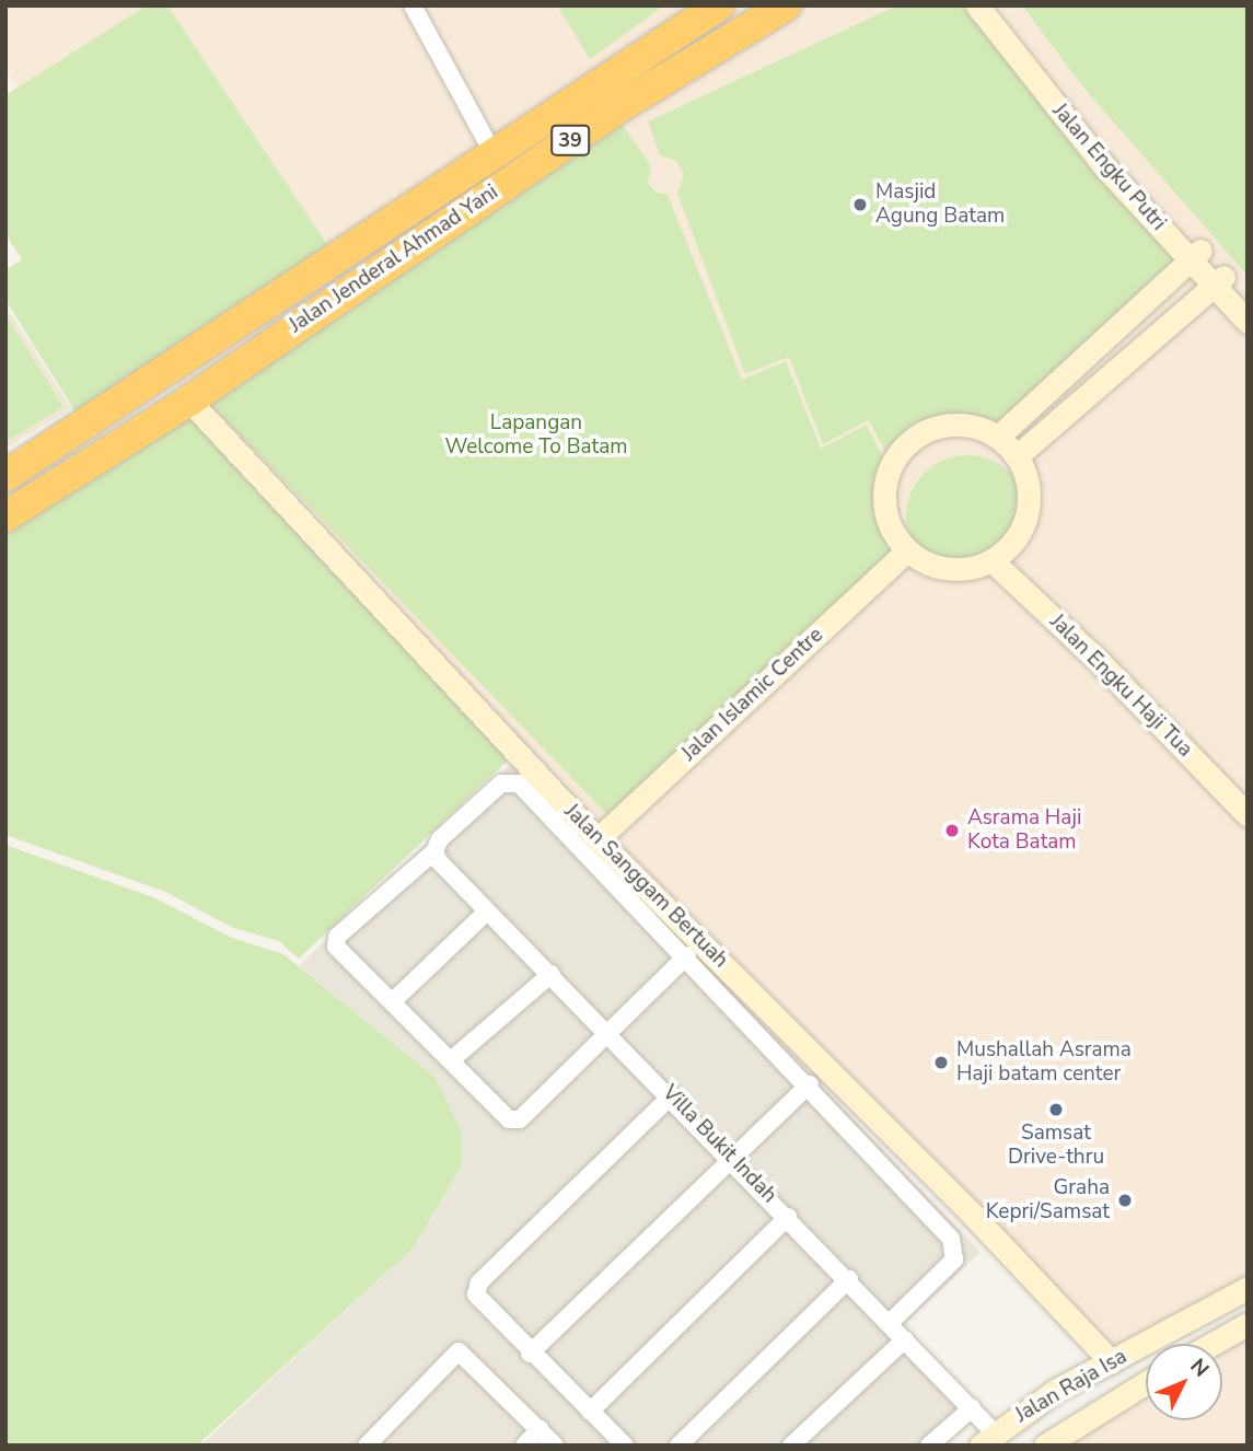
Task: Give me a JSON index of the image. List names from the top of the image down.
{
  "streets": {
    "highway": ["39", "Jalan Jenderal Ahmad Yani"],
    "street": [
      "Jalan Engku Putri",
      "Jalan Engku Haji Tua",
      "Jalan Islamic Centre",
      "Jalan Sanggam Bertuah",
      "Villa Bukit Indah",
      "Jalan Raja Isa"
    ]
  },
  "crossings": [
    ["Jalan Jenderal Ahmad Yani", "Jalan Sanggam Bertuah"],
    ["Jalan Engku Haji Tua", "Jalan Islamic Centre"],
    ["Jalan Islamic Centre", "Jalan Sanggam Bertuah"],
    ["Jalan Sanggam Bertuah", "Jalan Raja Isa"],
    ["Villa Bukit Indah", "Jalan Raja Isa"]
  ],
  "parks": ["Lapangan Welcome To Batam"],
  "places": [
    "Masjid Agung Batam",
    "Asrama Haji Kota Batam",
    "Mushallah Asrama Haji batam center",
    "Samsat Drive-thru",
    "Graha Kepri/Samsat"
  ],
  "north": "top right"
}
